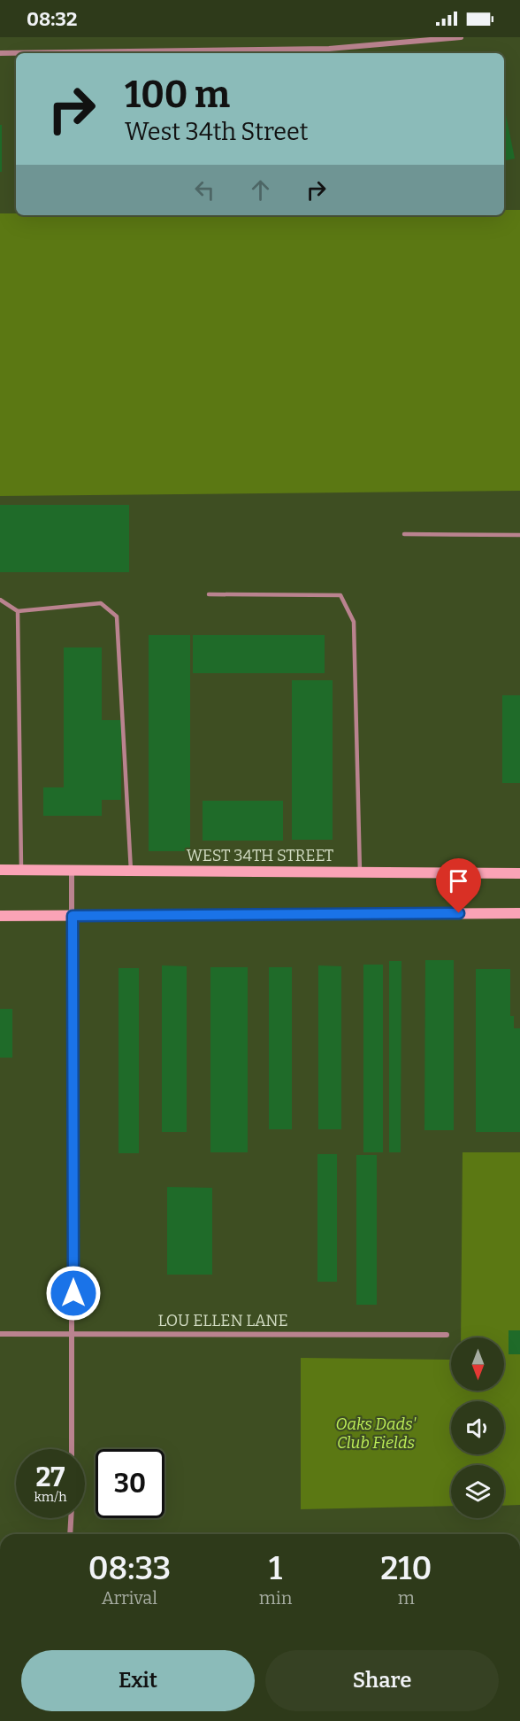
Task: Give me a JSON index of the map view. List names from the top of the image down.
{
  "streets": {
    "main road": ["WEST 34TH STREET"],
    "street": ["LOU ELLEN LANE"]
  },
  "parks": ["Oaks Dads' Club Fields"],
  "north": "bottom",
  "page": {
    "status": "08:32",
    "turn": ["100 m", "West 34th Street"],
    "speed": "27 km/h",
    "limit": "30",
    "eta": [
      "08:33",
      "Arrival",
      "1",
      "min",
      "210",
      "m"
    ],
    "buttons": ["Exit", "Share"]
  }
}
